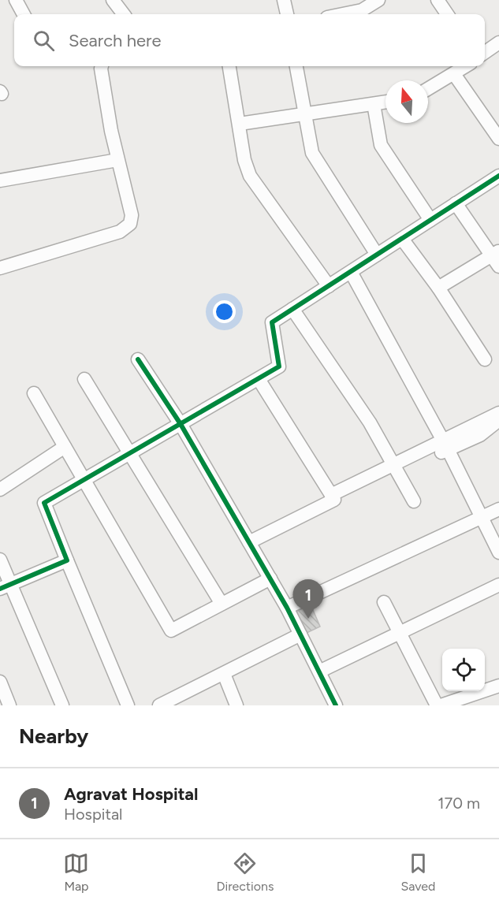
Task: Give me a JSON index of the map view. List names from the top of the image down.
{
  "north": "top",
  "page": {
    "search": "Search here",
    "pins": "1",
    "heading": "Nearby",
    "list": [
      {
        "mark": "1",
        "name": "Agravat Hospital",
        "note": "Hospital",
        "value": "170 m"
      }
    ],
    "nav": ["Map", "Directions", "Saved"]
  }
}
